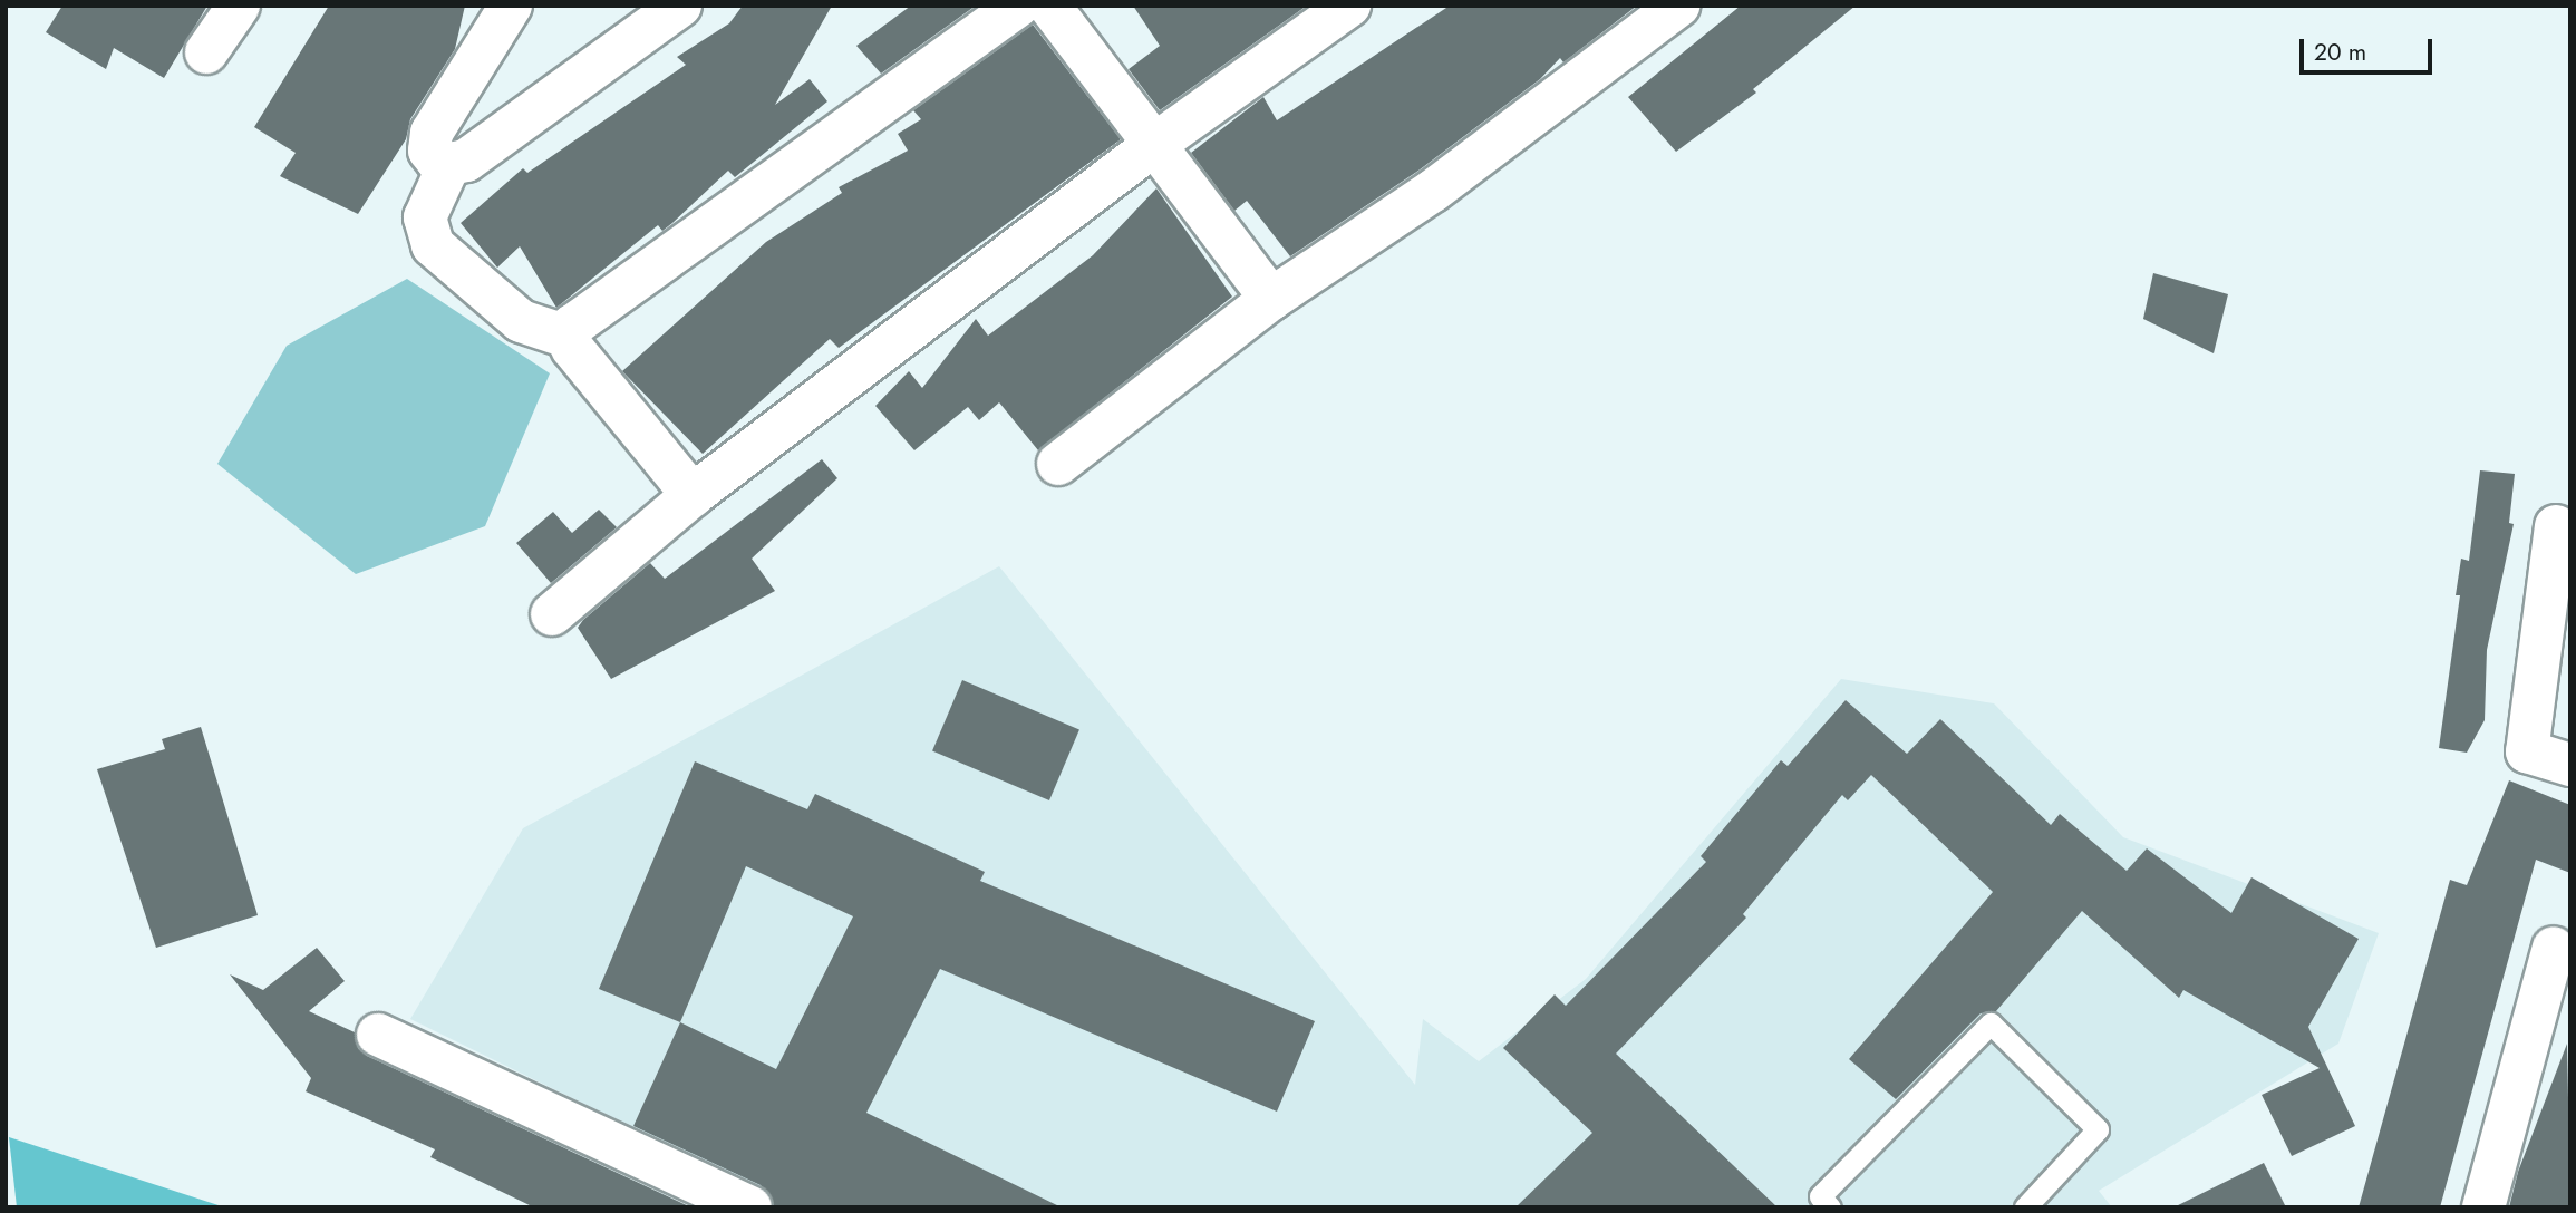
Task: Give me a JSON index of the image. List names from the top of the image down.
{
  "scale_bar": "20 m"
}
